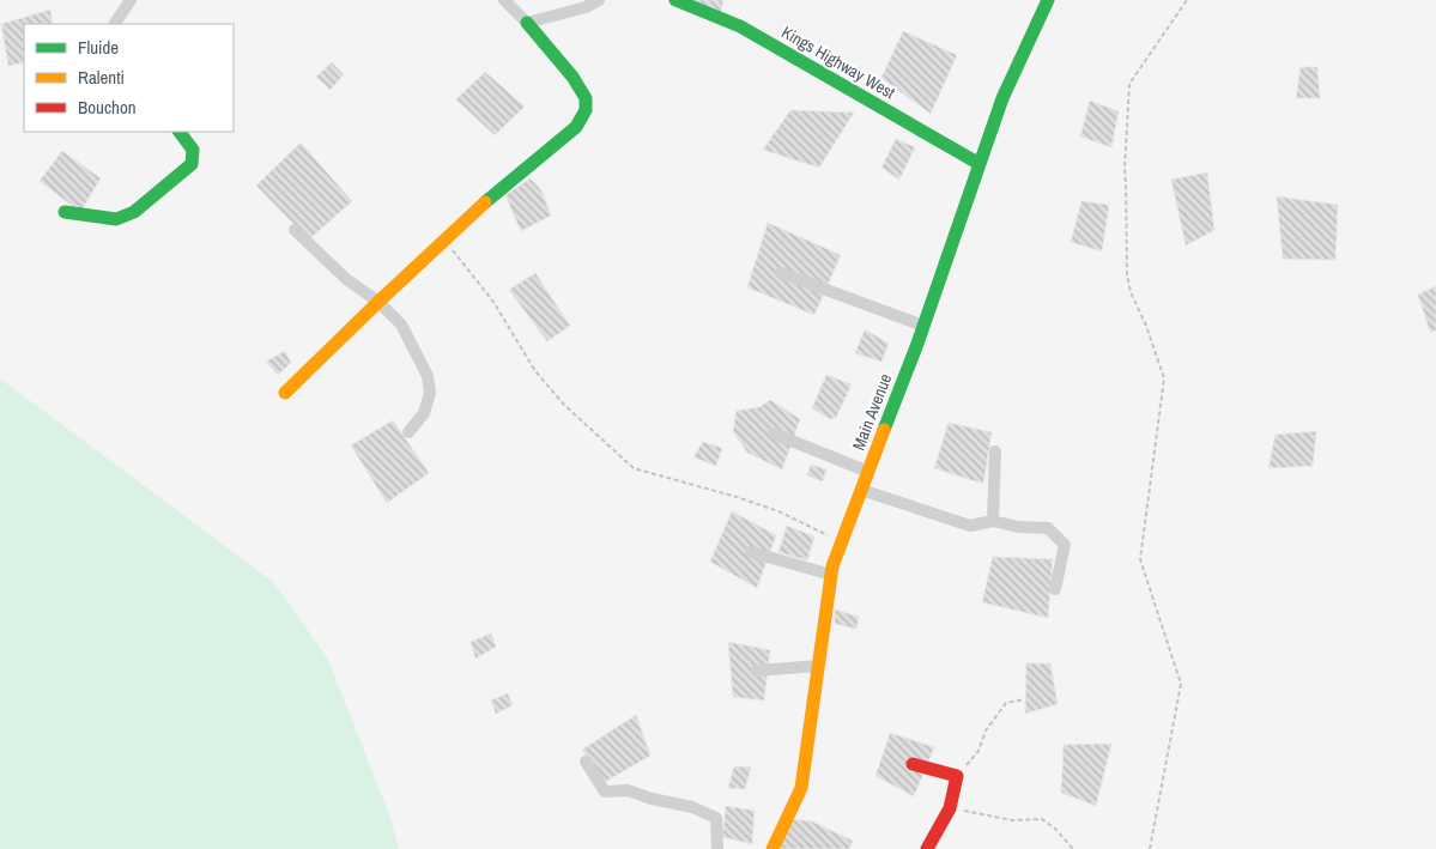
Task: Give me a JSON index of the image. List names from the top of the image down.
{
  "streets": {
    "street": ["Kings Highway West", "Main Avenue"]
  },
  "crossings": [
    ["Kings Highway West", "Main Avenue"]
  ],
  "legend": ["Fluide", "Ralenti", "Bouchon"]
}
